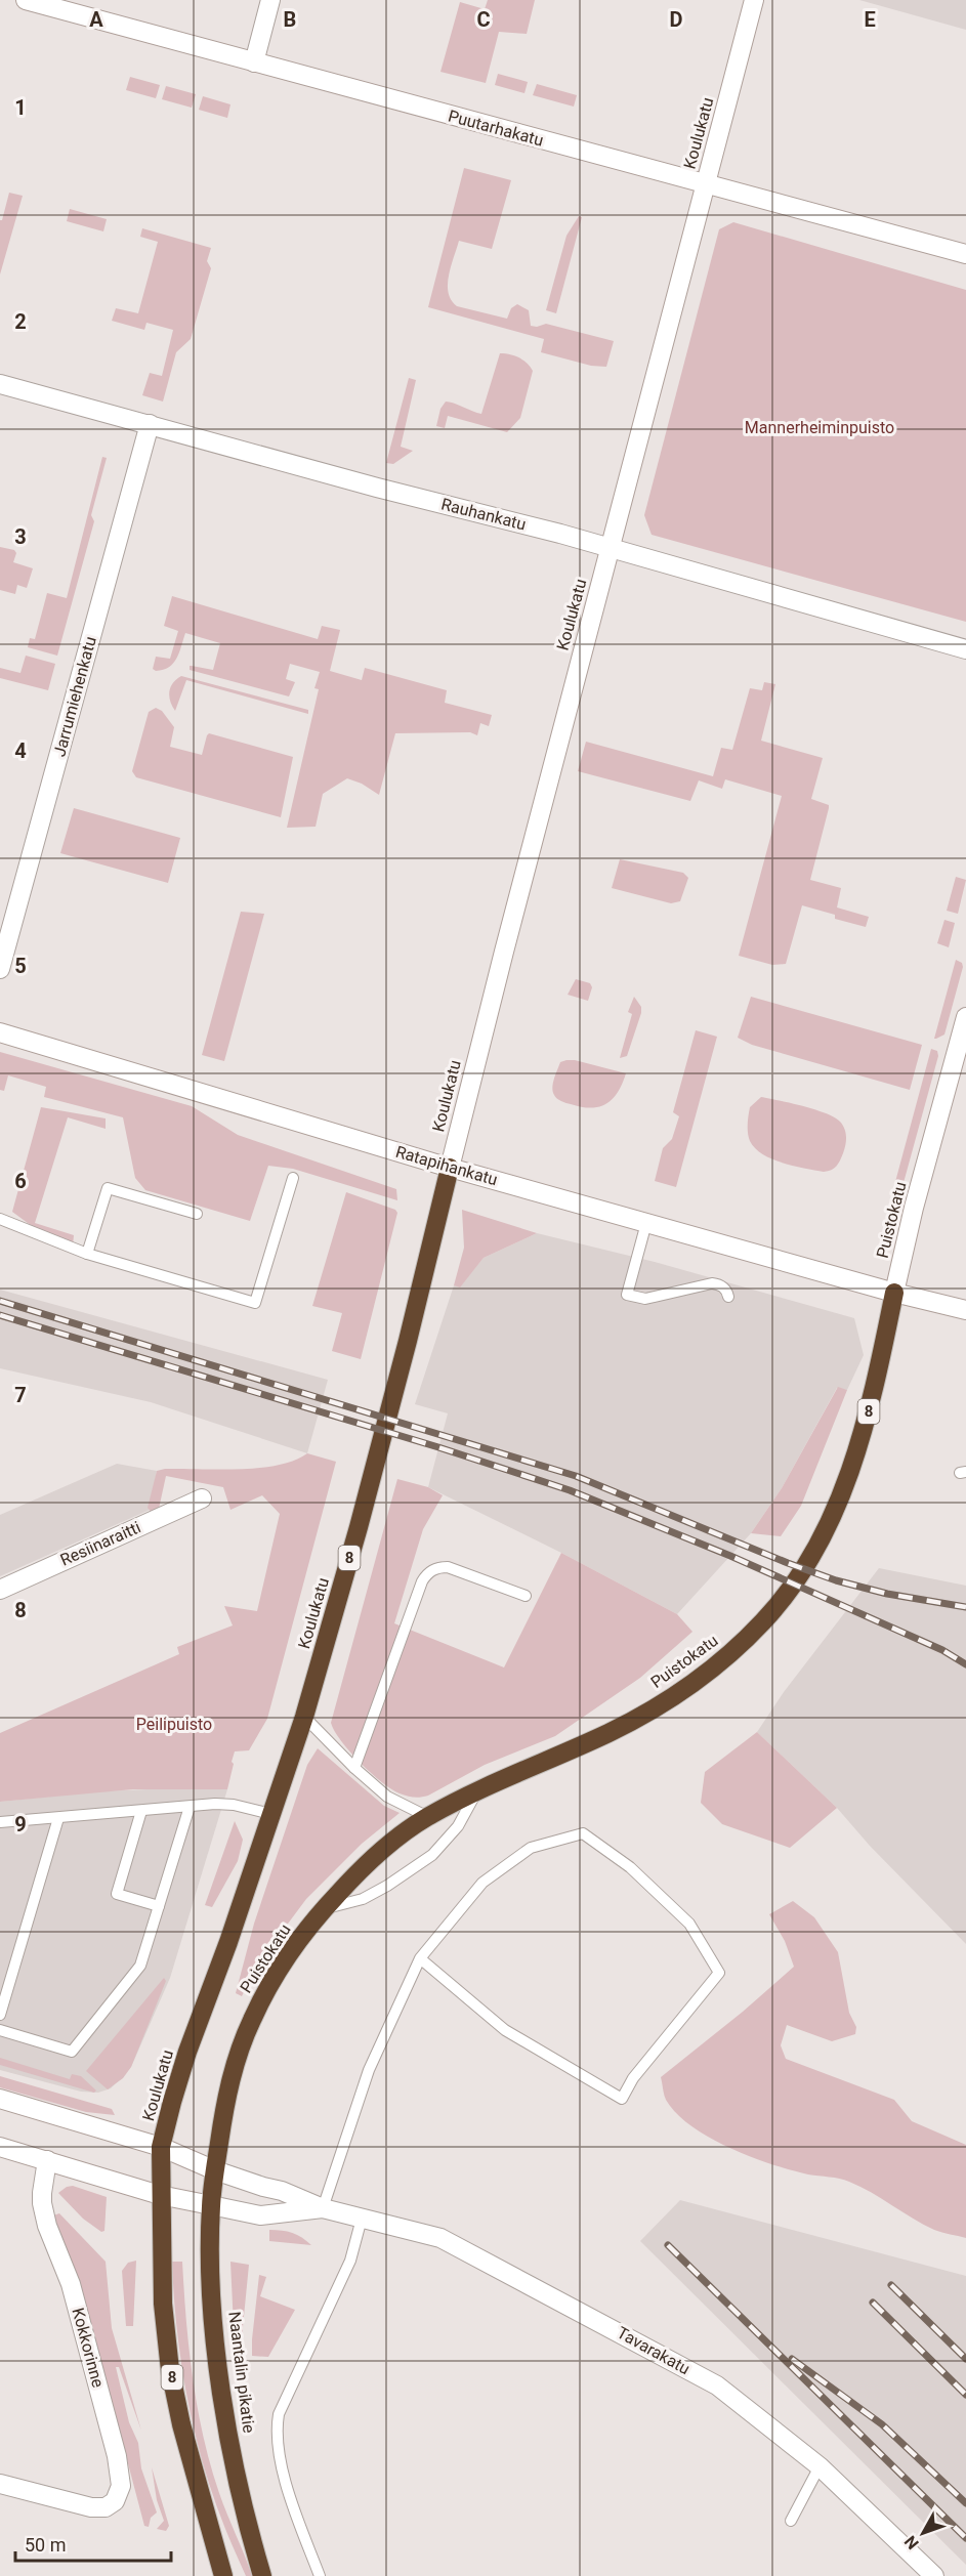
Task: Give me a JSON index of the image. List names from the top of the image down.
{
  "streets": {
    "highway": [
      "Koulukatu",
      "Puistokatu",
      "8",
      "Naantalin pikatie"
    ],
    "street": [
      "Puutarhakatu",
      "Rauhankatu",
      "Jarrumiehenkatu",
      "Ratapihankatu",
      "Resiinaraitti",
      "Kokkorinne",
      "Tavarakatu"
    ]
  },
  "crossings": [
    ["Puutarhakatu", "Koulukatu"],
    ["Koulukatu", "Rauhankatu"],
    ["Koulukatu", "Ratapihankatu"],
    ["Koulukatu", "8"],
    ["Koulukatu", "Tavarakatu"],
    ["Rauhankatu", "Jarrumiehenkatu"],
    ["Ratapihankatu", "Puistokatu"],
    ["Puistokatu", "Tavarakatu"],
    ["Puistokatu", "Naantalin pikatie"],
    ["8", "Tavarakatu"],
    ["Kokkorinne", "Tavarakatu"],
    ["Tavarakatu", "Naantalin pikatie"]
  ],
  "parks": ["Mannerheiminpuisto", "Peilipuisto"],
  "scale_bar": "50 m",
  "north": "bottom left",
  "grid": {
    "columns": [
      "A",
      "B",
      "C",
      "D",
      "E"
    ],
    "rows": [
      "1",
      "2",
      "3",
      "4",
      "5",
      "6",
      "7",
      "8",
      "9"
    ]
  }
}
